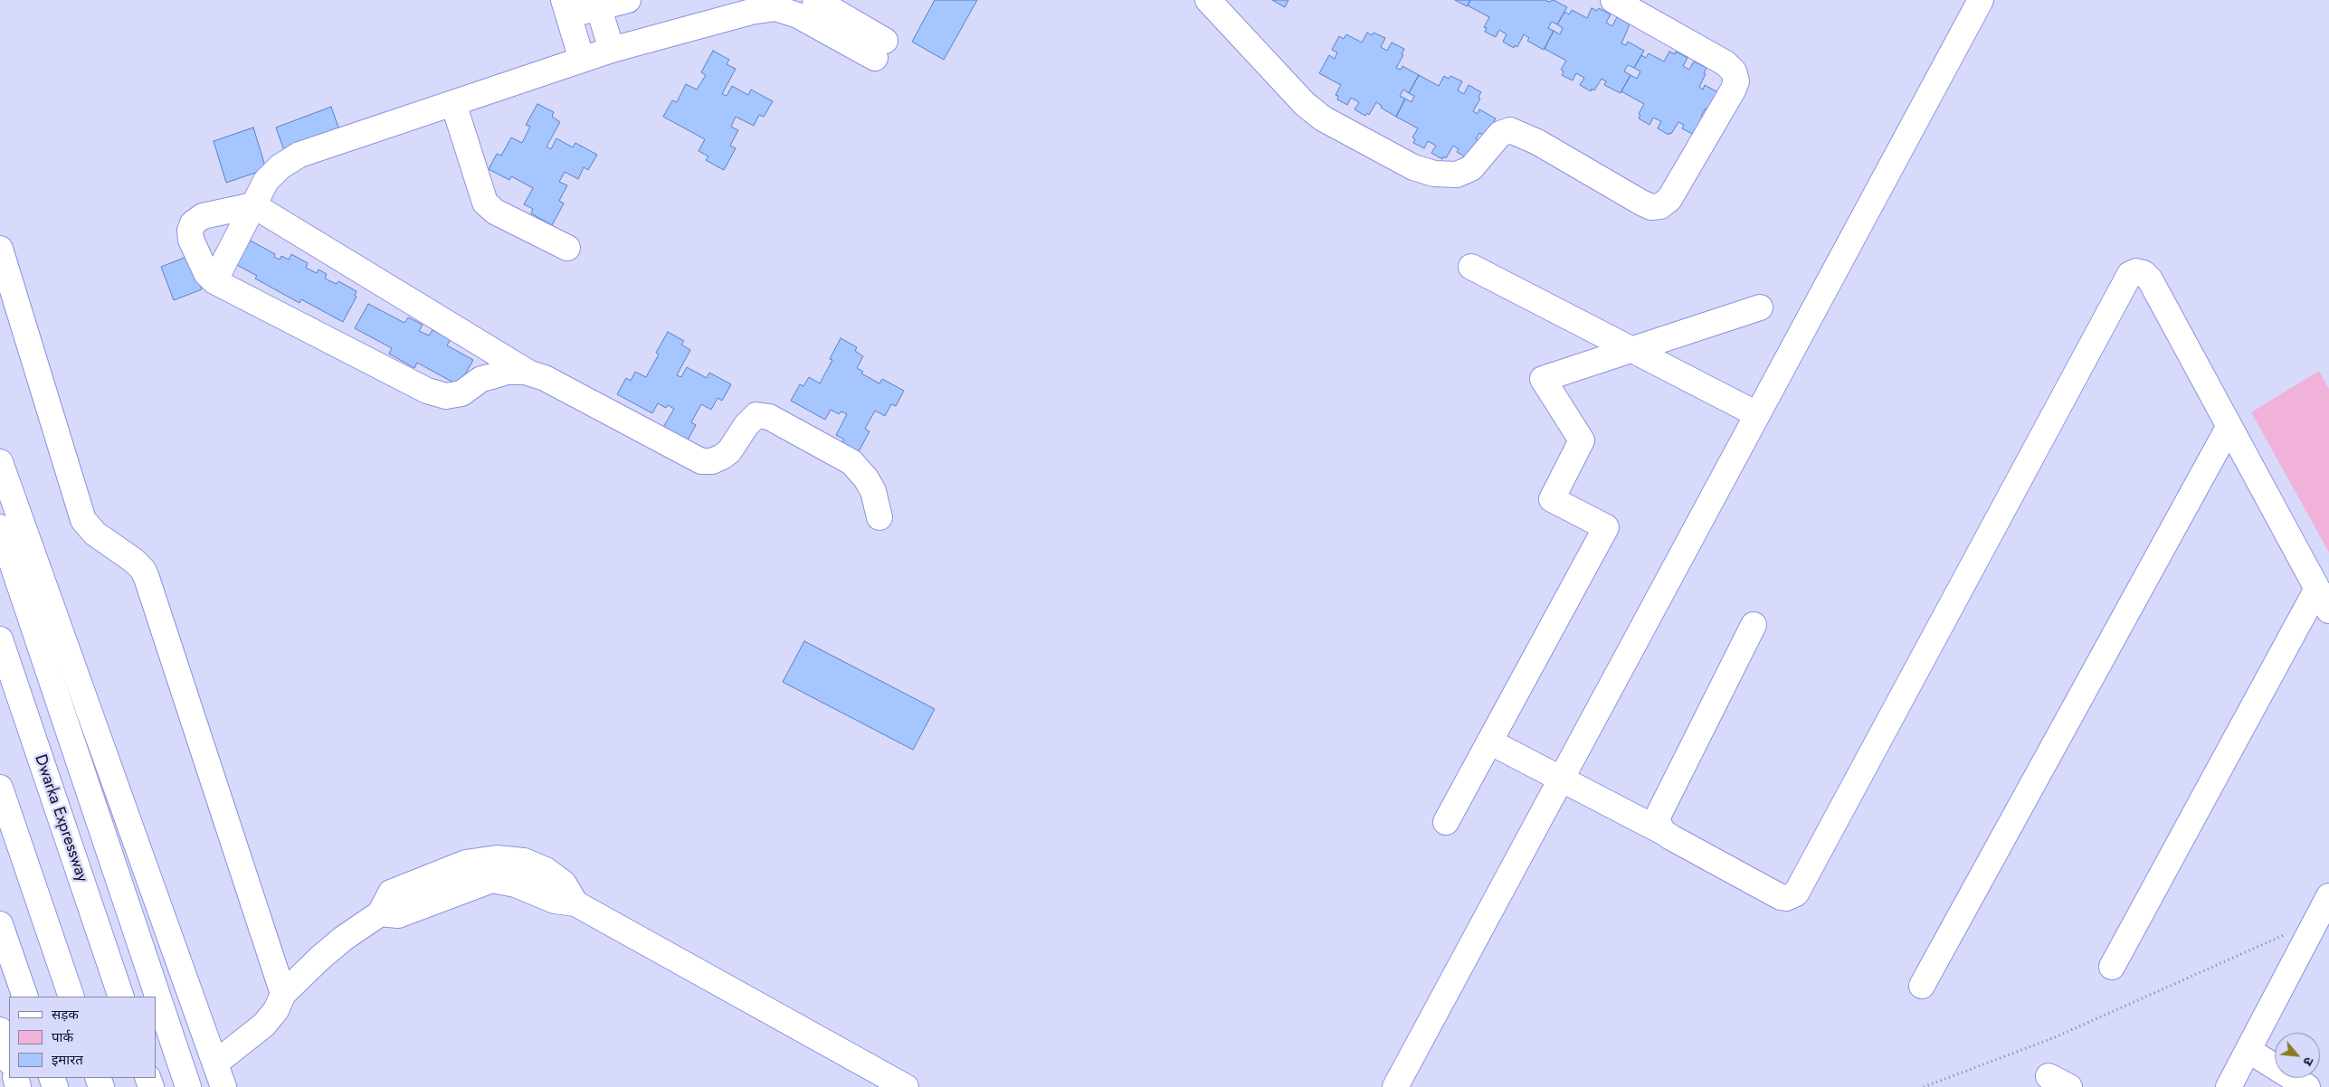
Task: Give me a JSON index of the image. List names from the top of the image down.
{
  "streets": {
    "main road": ["Dwarka Expressway"]
  },
  "legend": ["सड़क", "पार्क", "इमारत"],
  "north": "bottom right"
}
